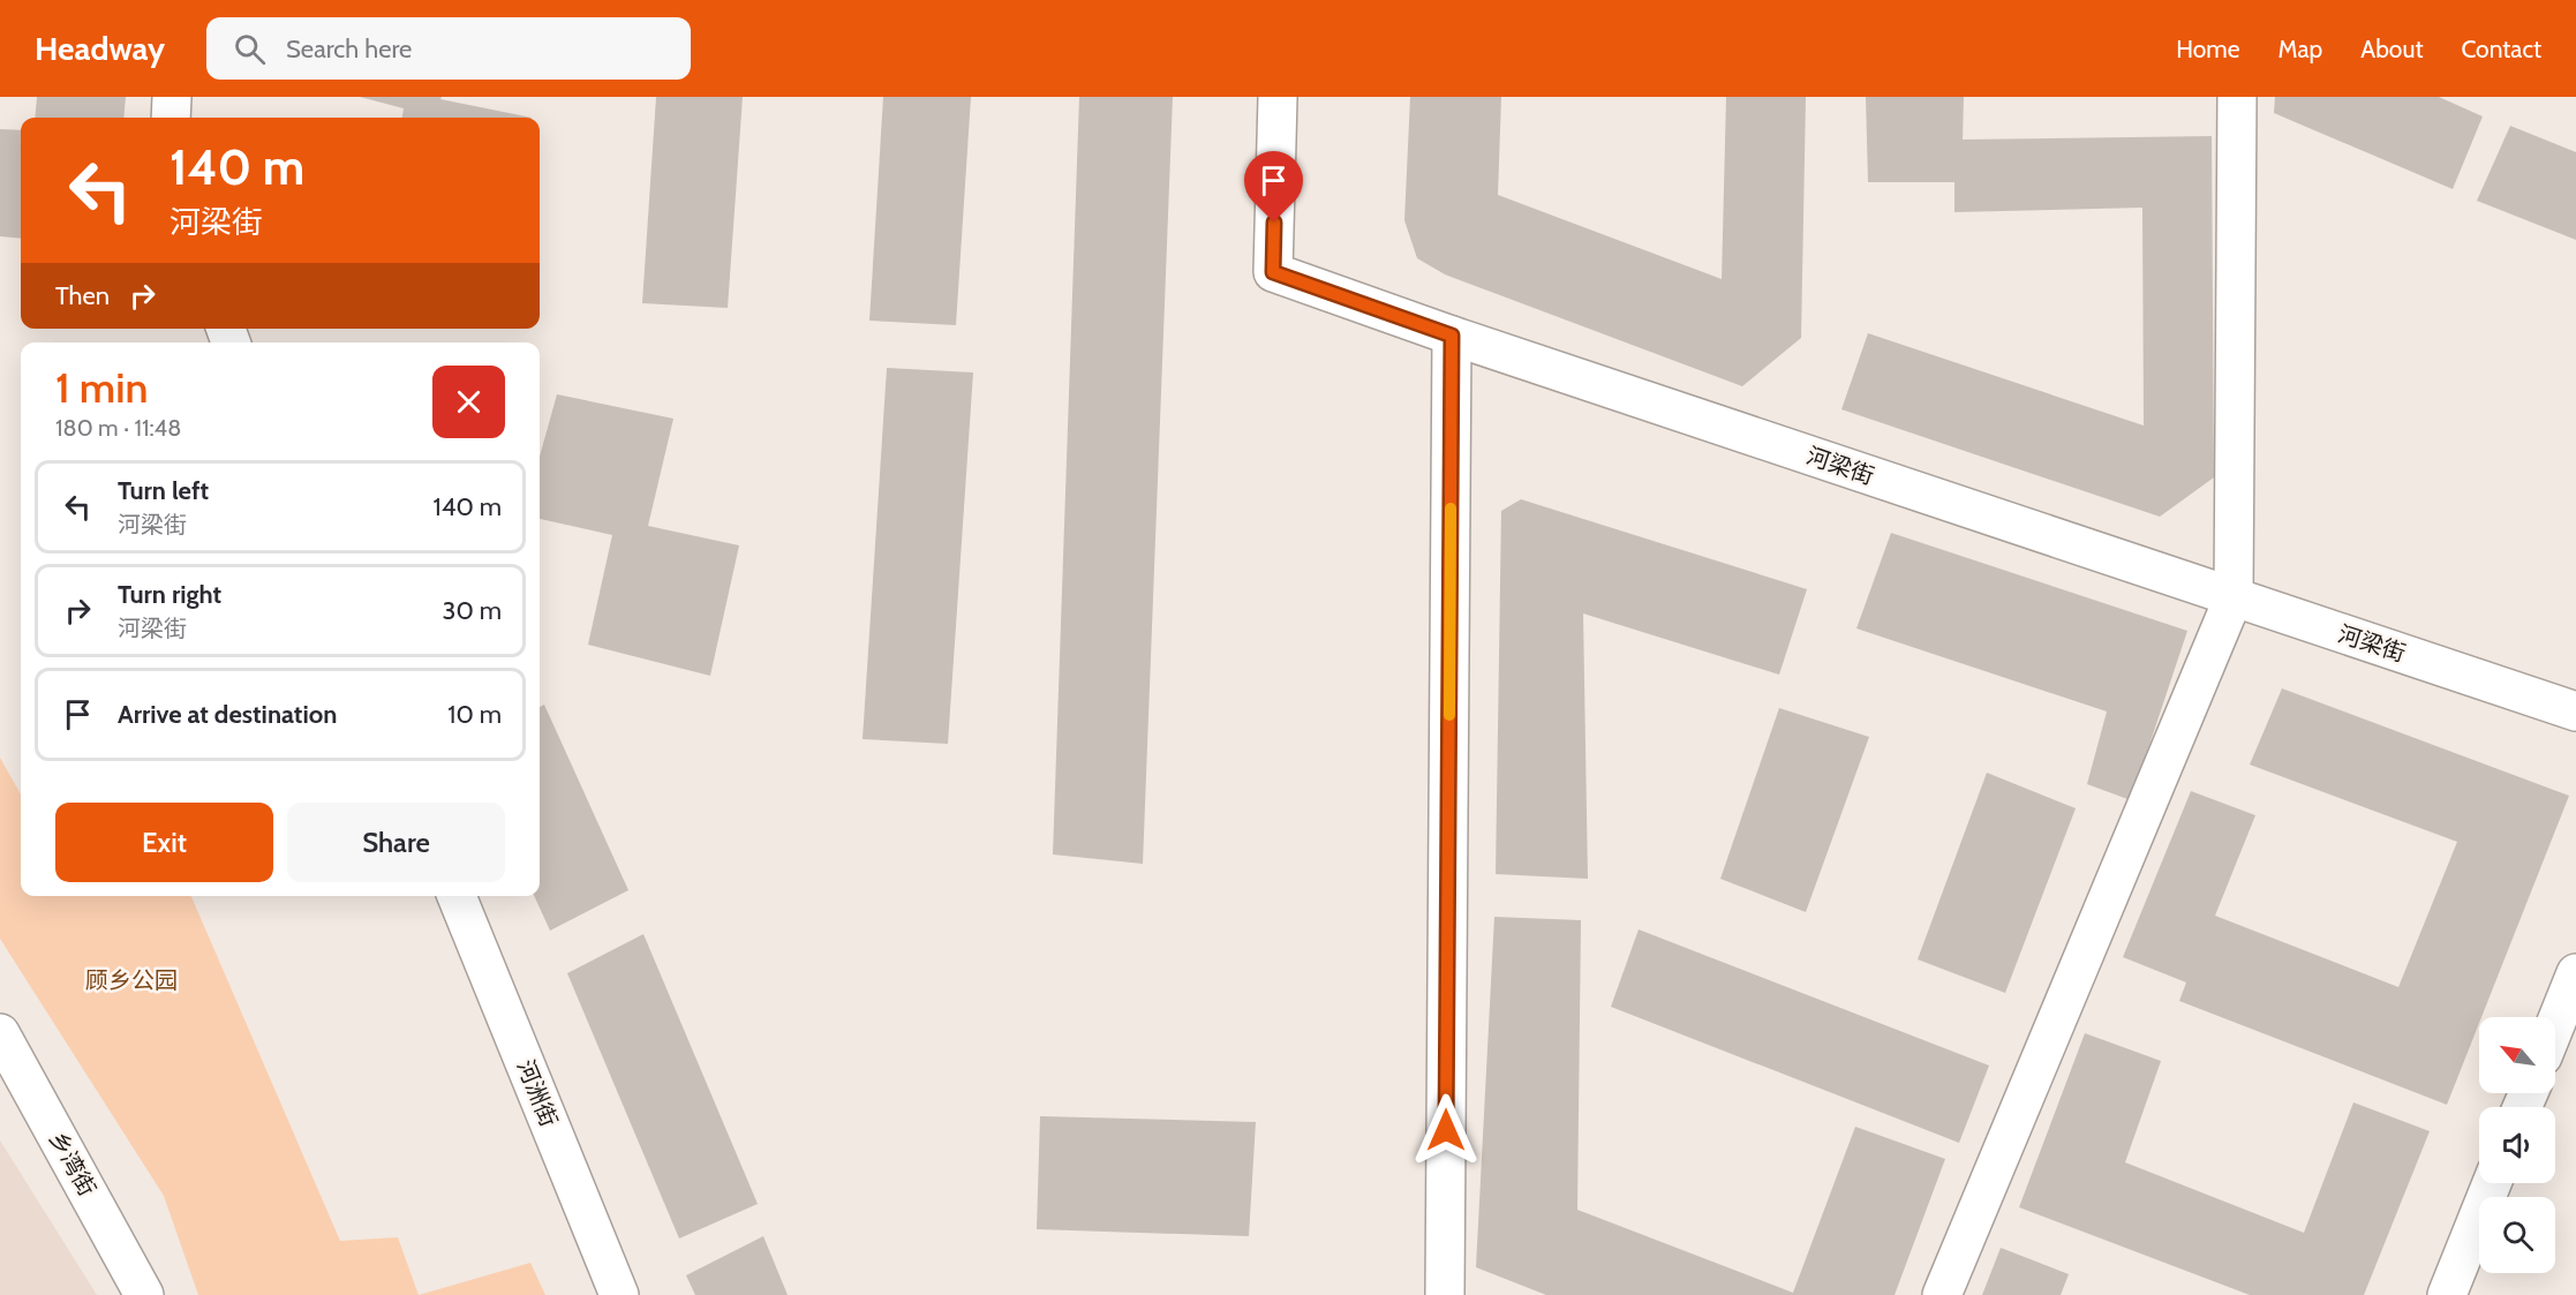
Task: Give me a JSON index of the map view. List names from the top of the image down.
{
  "streets": {
    "street": ["河梁街", "河洲街", "乡湾街"]
  },
  "parks": ["顾乡公园"],
  "north": "top left",
  "page": {
    "header": "Headway",
    "search": "Search here",
    "nav": [
      "Home",
      "Map",
      "About",
      "Contact"
    ],
    "turn": ["140 m", "河梁街"],
    "then": "Then",
    "heading": ["1 min", "180 m · 11:48"],
    "list": [
      {
        "name": "Turn left",
        "note": "河梁街",
        "value": "140 m"
      },
      {
        "name": "Turn right",
        "note": "河梁街",
        "value": "30 m"
      },
      {
        "name": "Arrive at destination",
        "value": "10 m"
      }
    ],
    "buttons": ["Exit", "Share"]
  }
}
